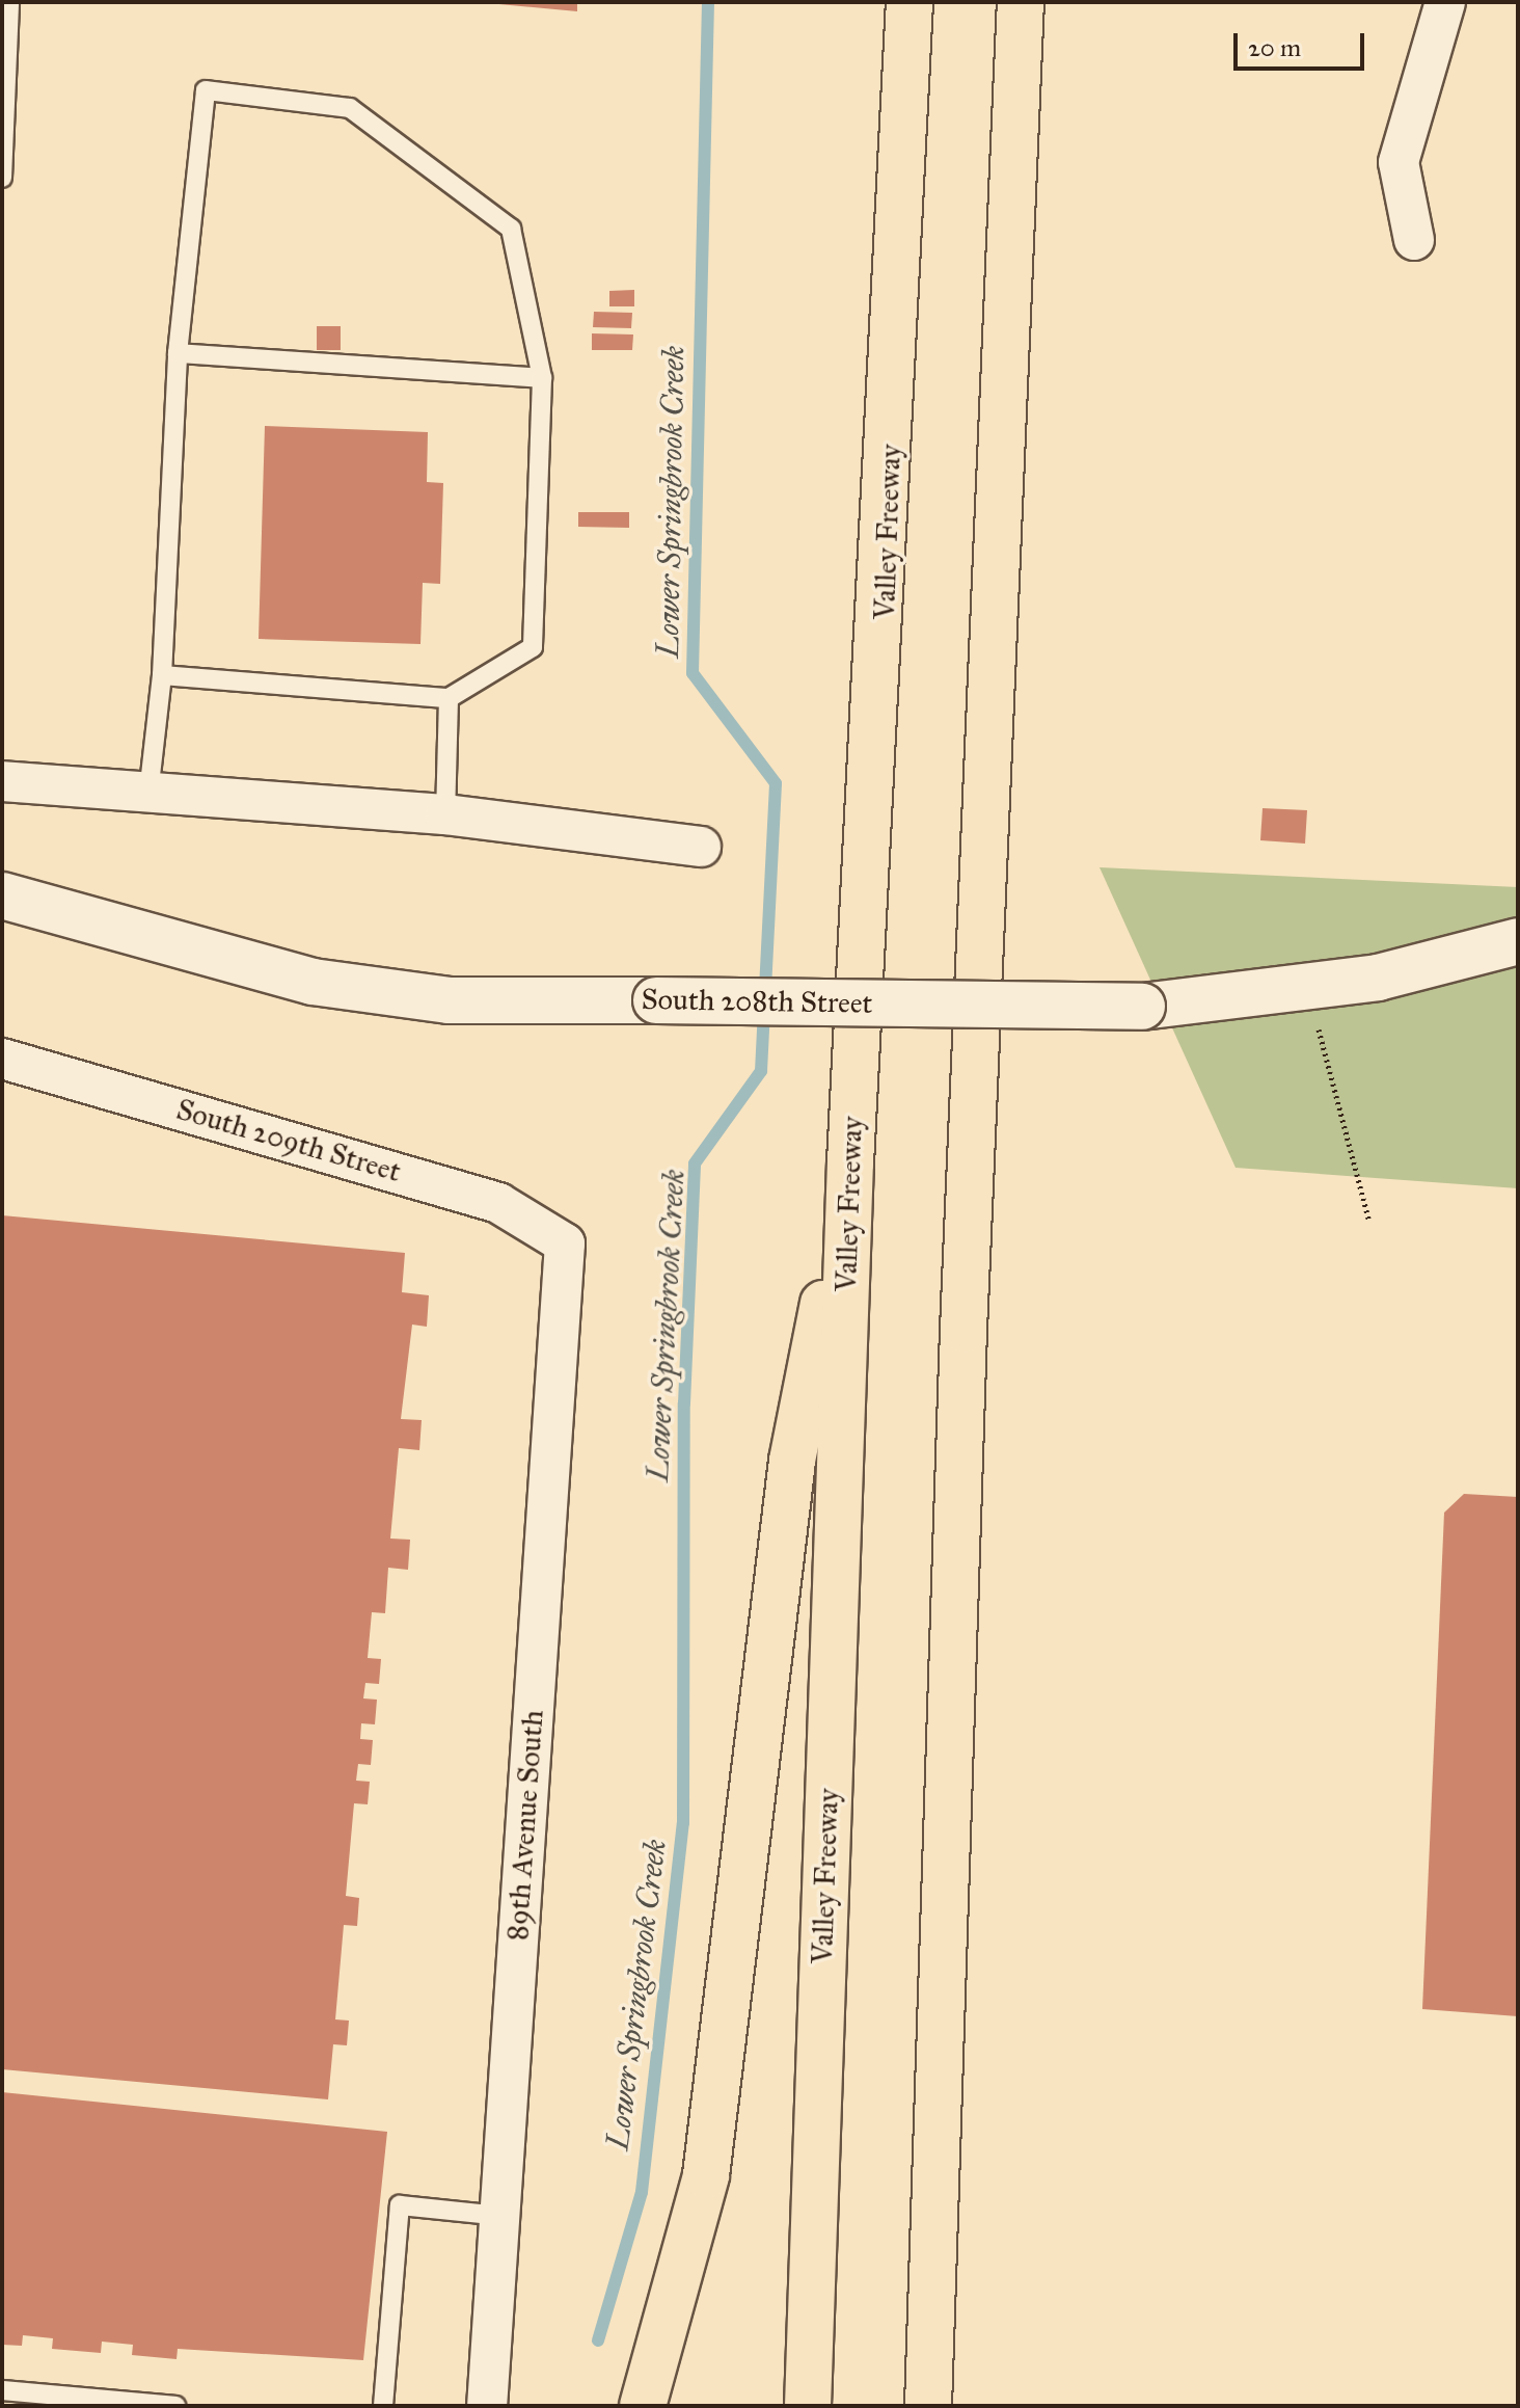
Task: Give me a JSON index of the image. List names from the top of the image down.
{
  "streets": {
    "highway": ["Valley Freeway"],
    "street": ["South 208th Street", "South 209th Street", "89th Avenue South"]
  },
  "crossings": [
    ["South 209th Street", "89th Avenue South"]
  ],
  "water": ["Lower Springbrook Creek"],
  "scale_bar": "20 m"
}
